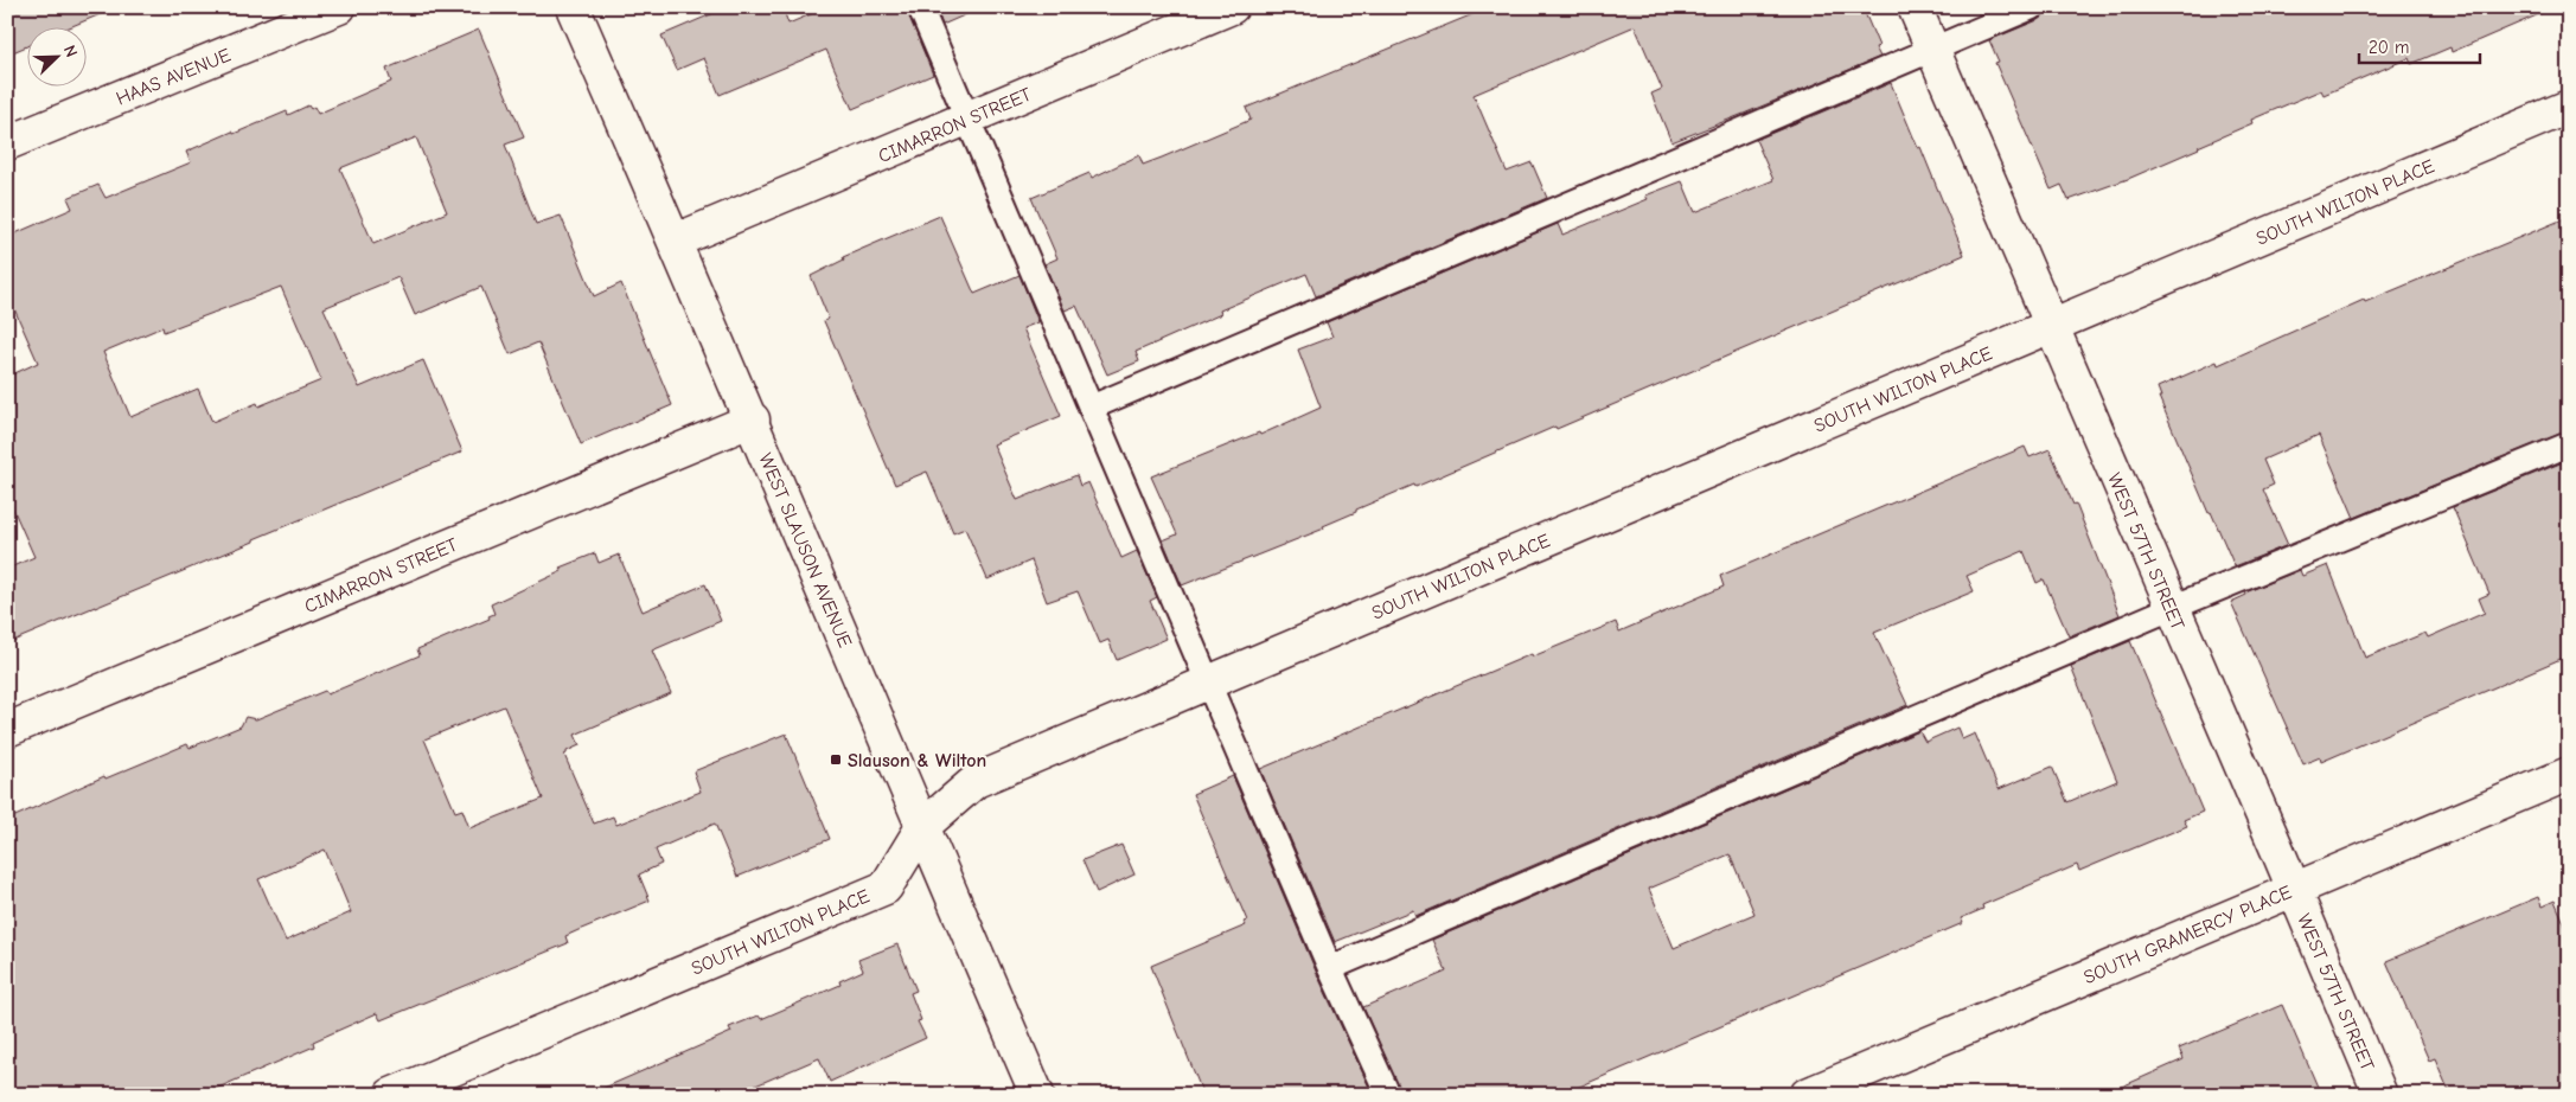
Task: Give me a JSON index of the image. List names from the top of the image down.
{
  "streets": {
    "street": [
      "HAAS AVENUE",
      "CIMARRON STREET",
      "SOUTH WILTON PLACE",
      "WEST SLAUSON AVENUE",
      "WEST 57TH STREET",
      "SOUTH GRAMERCY PLACE"
    ]
  },
  "crossings": [
    ["CIMARRON STREET", "WEST SLAUSON AVENUE"],
    ["SOUTH WILTON PLACE", "WEST SLAUSON AVENUE"],
    ["SOUTH WILTON PLACE", "WEST 57TH STREET"],
    ["WEST 57TH STREET", "SOUTH GRAMERCY PLACE"]
  ],
  "places": {
    "transit": ["Slauson & Wilton"]
  },
  "scale_bar": "20 m",
  "north": "top right"
}
